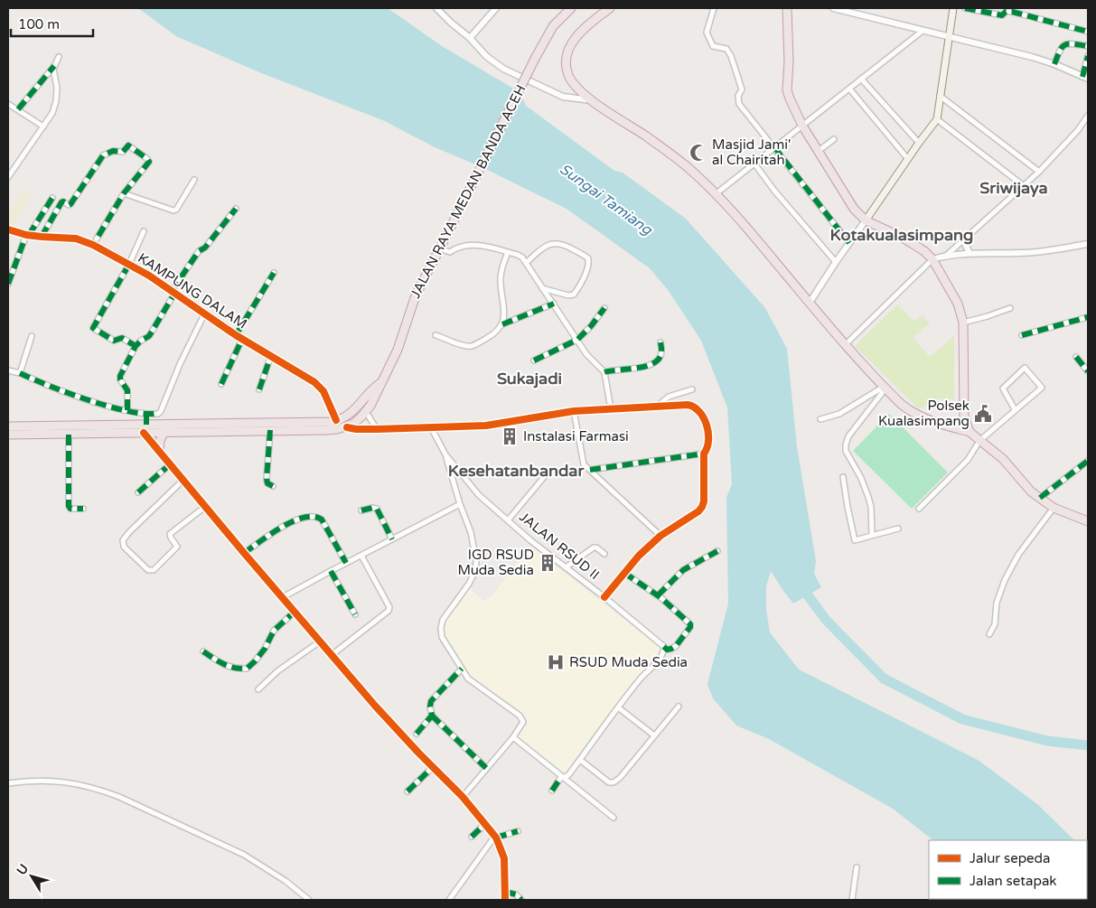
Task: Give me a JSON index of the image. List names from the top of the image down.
{
  "streets": {
    "highway": ["JALAN RAYA MEDAN BANDA ACEH"],
    "street": ["KAMPUNG DALAM", "JALAN RSUD II"]
  },
  "crossings": [
    ["JALAN RAYA MEDAN BANDA ACEH", "KAMPUNG DALAM"]
  ],
  "districts": [
    "Sriwijaya",
    "Kotakualasimpang",
    "Sukajadi",
    "Kesehatanbandar"
  ],
  "water": ["Sungai Tamiang"],
  "places": {
    "mosque": ["Masjid Jami' al Chairitah"],
    "public building": ["Polsek Kualasimpang"],
    "building": ["Instalasi Farmasi", "IGD RSUD Muda Sedia"],
    "hospital": ["RSUD Muda Sedia"]
  },
  "legend": ["Jalur sepeda", "Jalan setapak"],
  "scale_bar": "100 m",
  "north": "top left"
}
